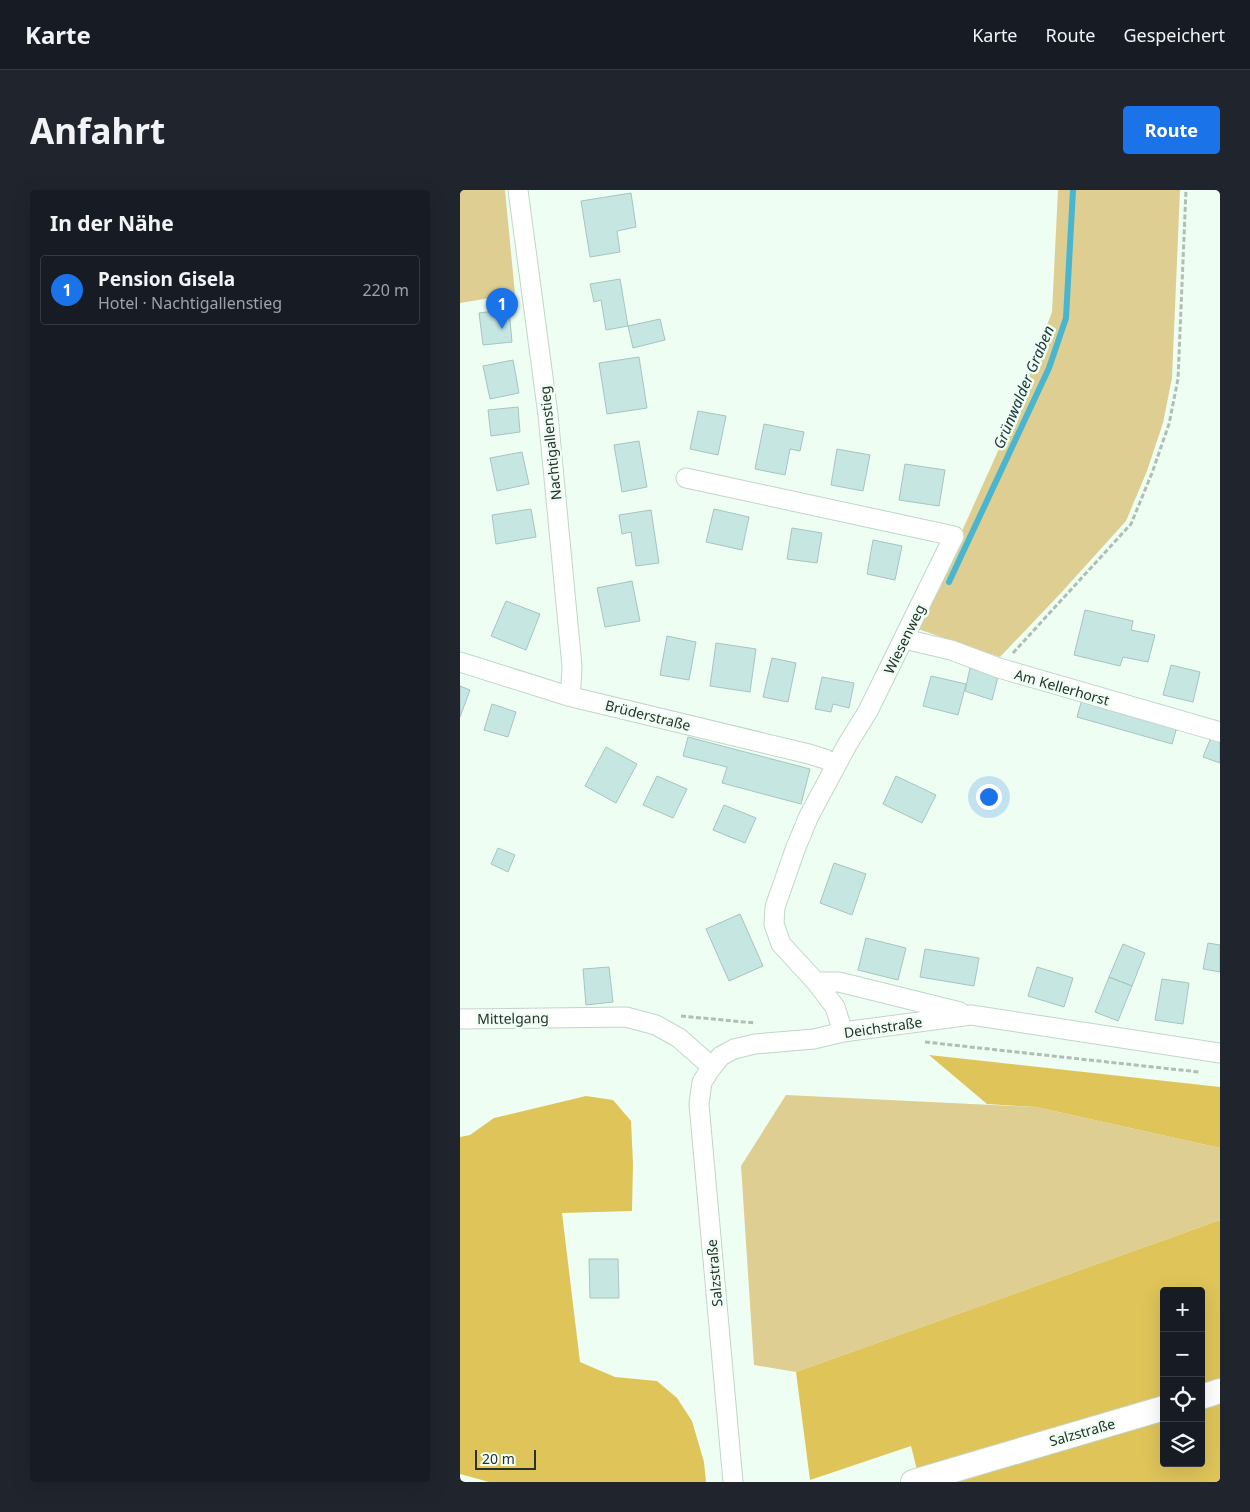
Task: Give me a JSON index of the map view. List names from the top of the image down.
{
  "streets": {
    "street": [
      "Nachtigallenstieg",
      "Wiesenweg",
      "Am Kellerhorst",
      "Brüderstraße",
      "Mittelgang",
      "Deichstraße",
      "Salzstraße"
    ]
  },
  "crossings": [
    ["Nachtigallenstieg", "Brüderstraße"],
    ["Wiesenweg", "Am Kellerhorst"],
    ["Wiesenweg", "Brüderstraße"],
    ["Wiesenweg", "Deichstraße"],
    ["Mittelgang", "Deichstraße"],
    ["Mittelgang", "Salzstraße"],
    ["Deichstraße", "Salzstraße"]
  ],
  "water": ["Grünwalder Graben"],
  "scale_bar": "20 m",
  "page": {
    "header": "Karte",
    "nav": ["Karte", "Route", "Gespeichert"],
    "buttons": "Route",
    "title": "Anfahrt",
    "heading": "In der Nähe",
    "list": [
      {
        "mark": "1",
        "name": "Pension Gisela",
        "note": "Hotel · Nachtigallenstieg",
        "value": "220 m"
      }
    ],
    "pins": "1",
    "map_buttons": ["+", "−"],
    "scale": "20 m"
  }
}
